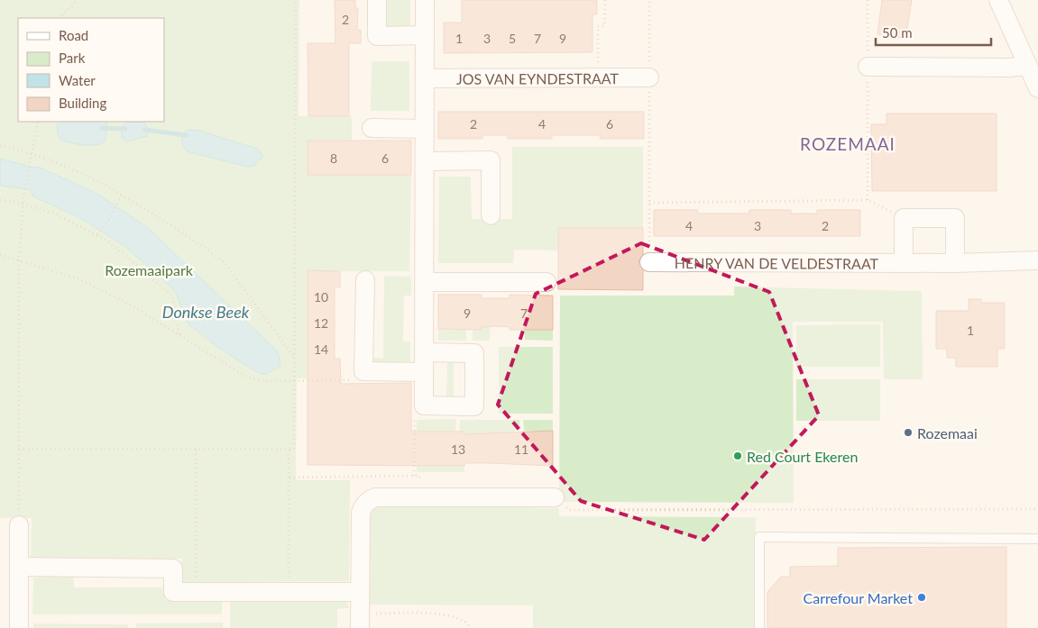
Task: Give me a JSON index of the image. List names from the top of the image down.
{
  "streets": {
    "street": ["JOS VAN EYNDESTRAAT", "HENRY VAN DE VELDESTRAAT"]
  },
  "districts": ["ROZEMAAI"],
  "water": ["Donkse Beek"],
  "parks": ["Rozemaaipark"],
  "places": ["Rozemaai", "Red Court Ekeren", "Carrefour Market"],
  "house_numbers": [
    "2",
    "1",
    "3",
    "5",
    "7",
    "9",
    "2",
    "4",
    "6",
    "8",
    "6",
    "4",
    "3",
    "2",
    "10",
    "9",
    "7",
    "12",
    "1",
    "14",
    "13",
    "11"
  ],
  "legend": [
    "Road",
    "Park",
    "Water",
    "Building"
  ],
  "scale_bar": "50 m"
}
